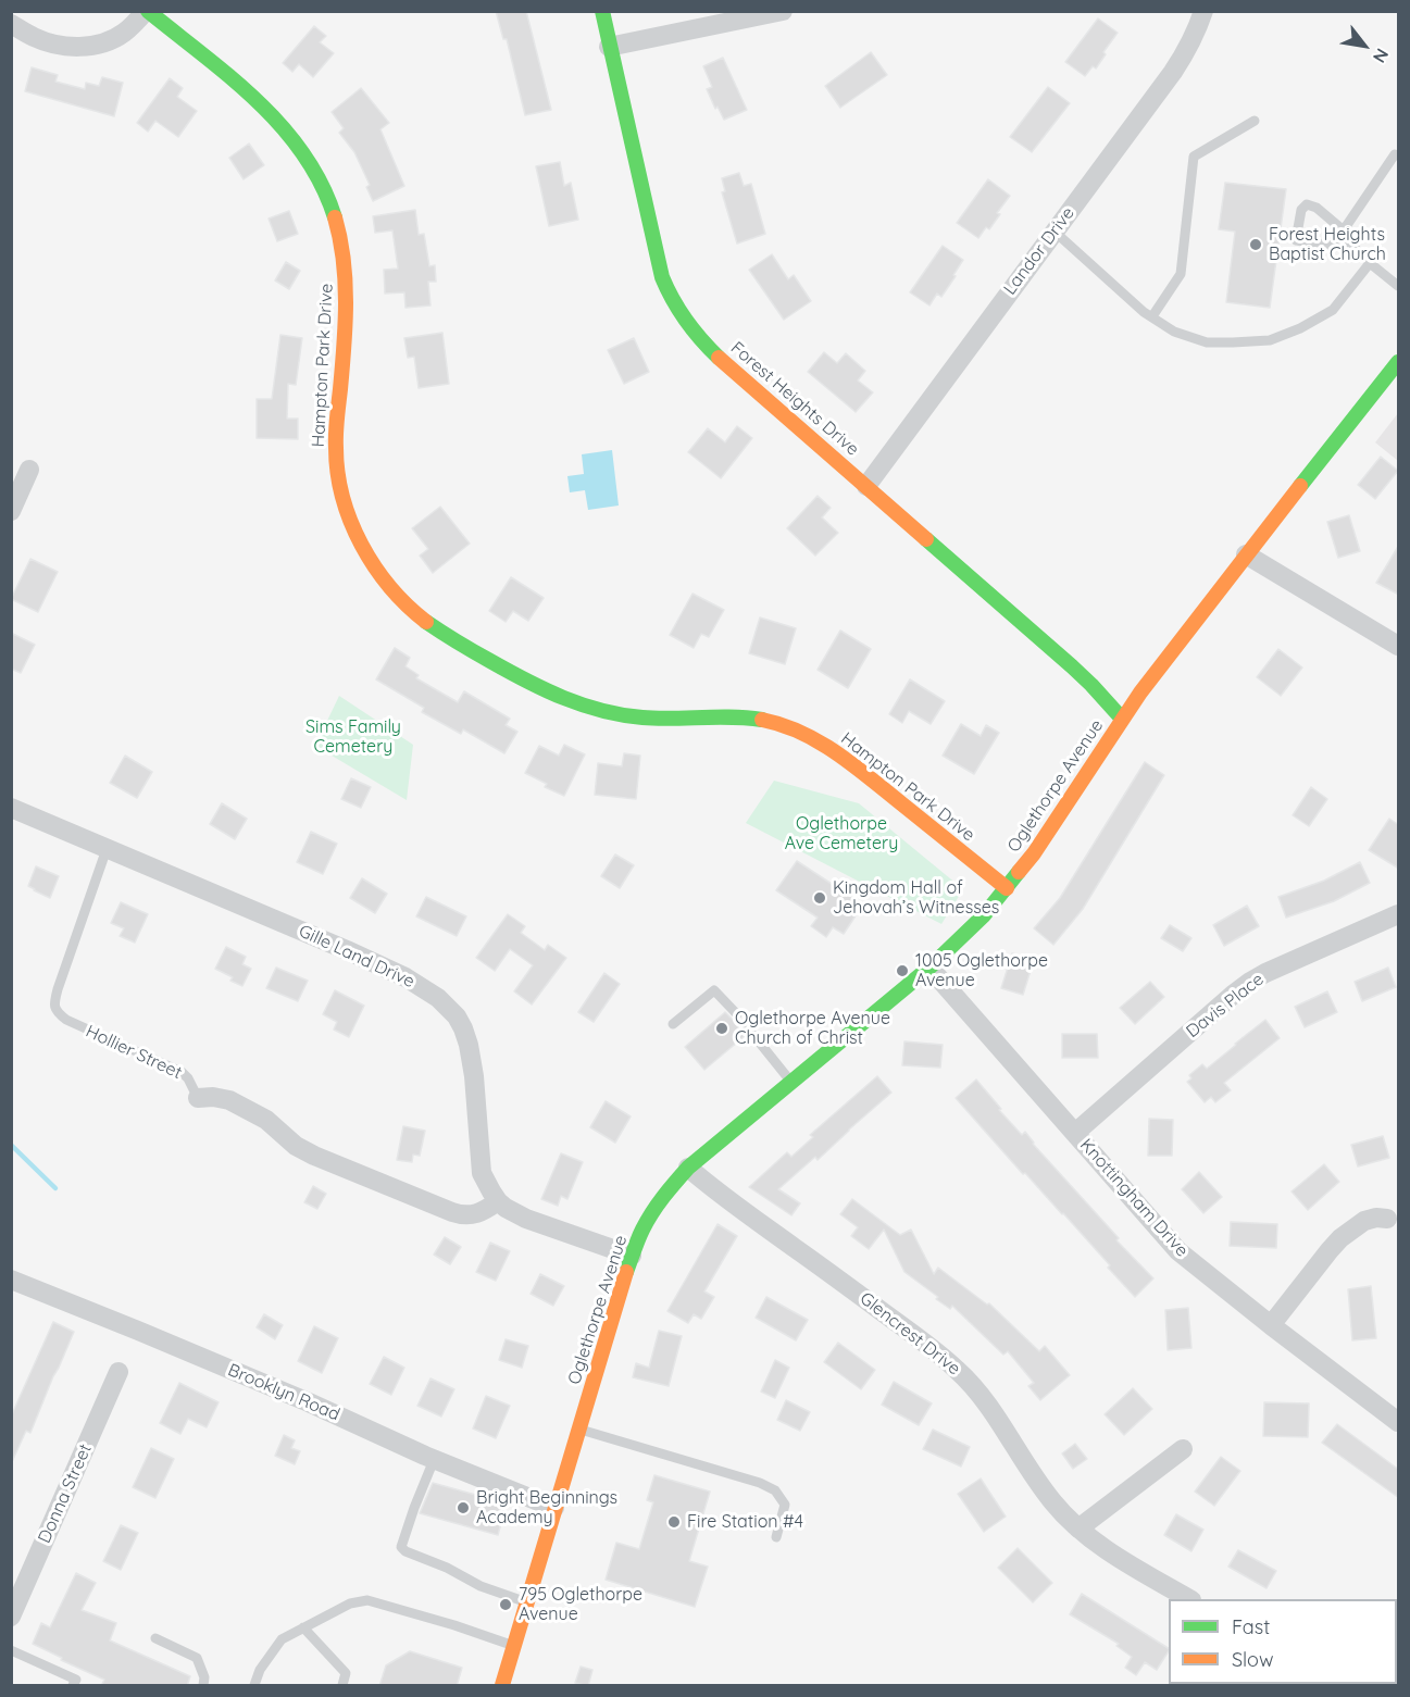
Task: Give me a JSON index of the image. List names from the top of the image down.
{
  "streets": {
    "street": [
      "Landor Drive",
      "Hampton Park Drive",
      "Forest Heights Drive",
      "Oglethorpe Avenue",
      "Gille Land Drive",
      "Davis Place",
      "Hollier Street",
      "Knottingham Drive",
      "Glencrest Drive",
      "Brooklyn Road",
      "Donna Street"
    ]
  },
  "crossings": [
    ["Landor Drive", "Forest Heights Drive"],
    ["Hampton Park Drive", "Oglethorpe Avenue"],
    ["Forest Heights Drive", "Oglethorpe Avenue"],
    ["Oglethorpe Avenue", "Knottingham Drive"],
    ["Oglethorpe Avenue", "Glencrest Drive"],
    ["Oglethorpe Avenue", "Brooklyn Road"],
    ["Gille Land Drive", "Hollier Street"],
    ["Davis Place", "Knottingham Drive"]
  ],
  "parks": ["Sims Family Cemetery", "Oglethorpe Ave Cemetery"],
  "places": [
    "Forest Heights Baptist Church",
    "Kingdom Hall of Jehovah’s Witnesses",
    "1005 Oglethorpe Avenue",
    "Oglethorpe Avenue Church of Christ",
    "Bright Beginnings Academy",
    "Fire Station #4",
    "795 Oglethorpe Avenue"
  ],
  "legend": ["Fast", "Slow"],
  "north": "bottom right"
}
